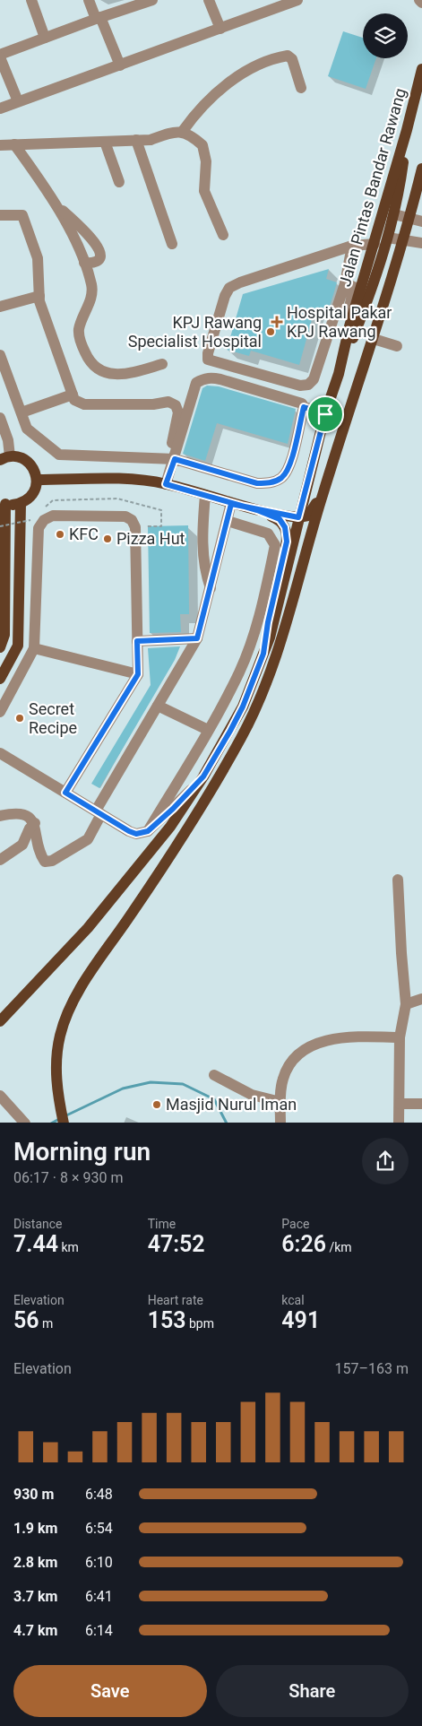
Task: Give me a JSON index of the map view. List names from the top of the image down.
{
  "streets": {
    "main road": ["Jalan Pintas Bandar Rawang"]
  },
  "places": {
    "health": ["Hospital Pakar KPJ Rawang"],
    "other": [
      "KPJ Rawang Specialist Hospital",
      "KFC",
      "Pizza Hut",
      "Secret Recipe",
      "Masjid Nurul Iman"
    ]
  },
  "page": {
    "heading": ["Morning run", "06:17 · 8 × 930 m"],
    "stats": [
      ["Distance", "7.44 km"],
      ["Time", "47:52"],
      ["Pace", "6:26 /km"],
      ["Elevation", "56 m"],
      ["Heart rate", "153 bpm"],
      ["kcal", "491"]
    ],
    "chart": ["Elevation", "157–163 m"],
    "list": [
      {
        "name": "930 m",
        "note": "6:48"
      },
      {
        "name": "1.9 km",
        "note": "6:54"
      },
      {
        "name": "2.8 km",
        "note": "6:10"
      },
      {
        "name": "3.7 km",
        "note": "6:41"
      },
      {
        "name": "4.7 km",
        "note": "6:14"
      }
    ],
    "buttons": ["Save", "Share"]
  }
}
